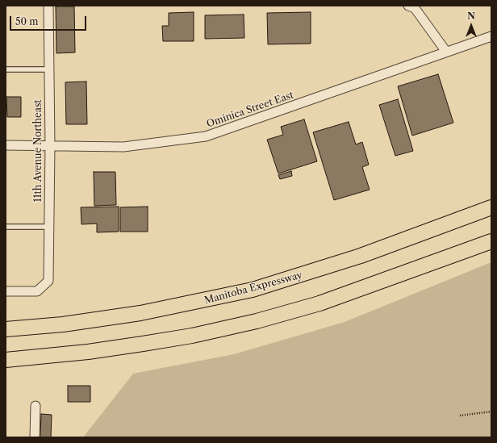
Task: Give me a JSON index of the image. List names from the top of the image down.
{
  "streets": {
    "main road": ["Manitoba Expressway"],
    "street": ["Ominica Street East", "11th Avenue Northeast"]
  },
  "crossings": [
    ["Ominica Street East", "11th Avenue Northeast"]
  ],
  "scale_bar": "50 m",
  "north": "top"
}
